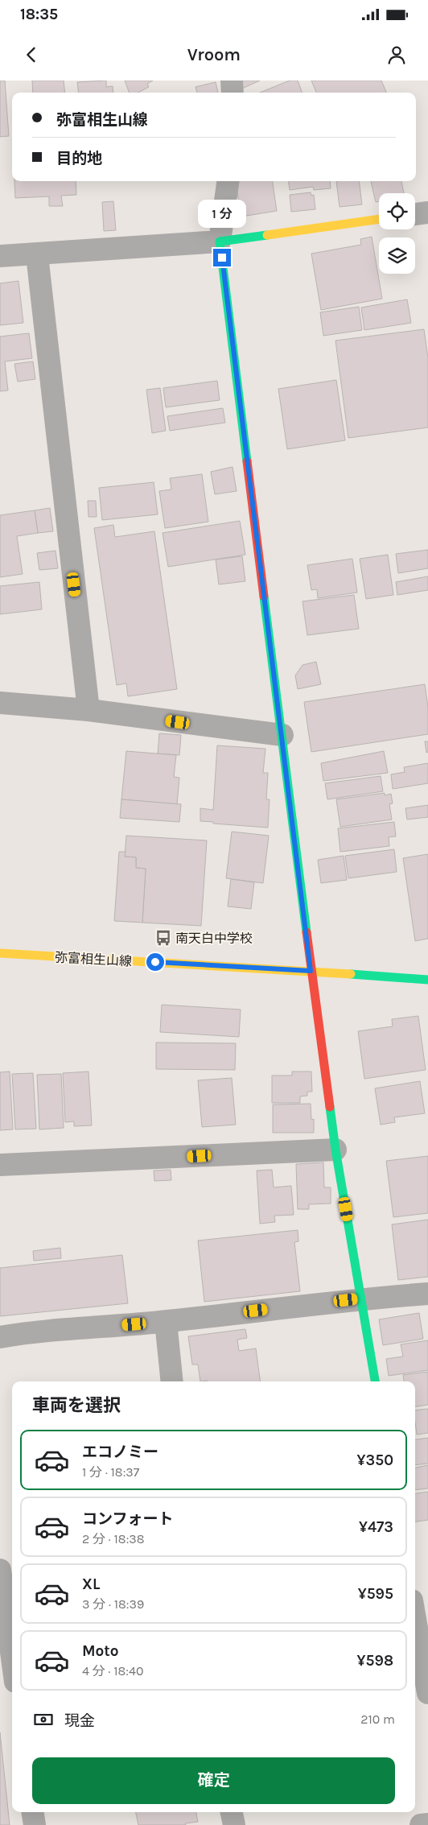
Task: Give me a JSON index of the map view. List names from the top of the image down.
{
  "streets": {
    "street": ["弥富相生山線"]
  },
  "places": {
    "bus stop": ["南天白中学校"]
  },
  "page": {
    "status": "18:35",
    "header": "Vroom",
    "banner": ["弥富相生山線", "目的地"],
    "bubble": "1 分",
    "heading": "車両を選択",
    "list": [
      {
        "name": "エコノミー",
        "note": "1 分 · 18:37",
        "value": "¥350"
      },
      {
        "name": "コンフォート",
        "note": "2 分 · 18:38",
        "value": "¥473"
      },
      {
        "name": "XL",
        "note": "3 分 · 18:39",
        "value": "¥595"
      },
      {
        "name": "Moto",
        "note": "4 分 · 18:40",
        "value": "¥598"
      }
    ],
    "pay": ["現金", "210 m"],
    "buttons": "確定"
  }
}
